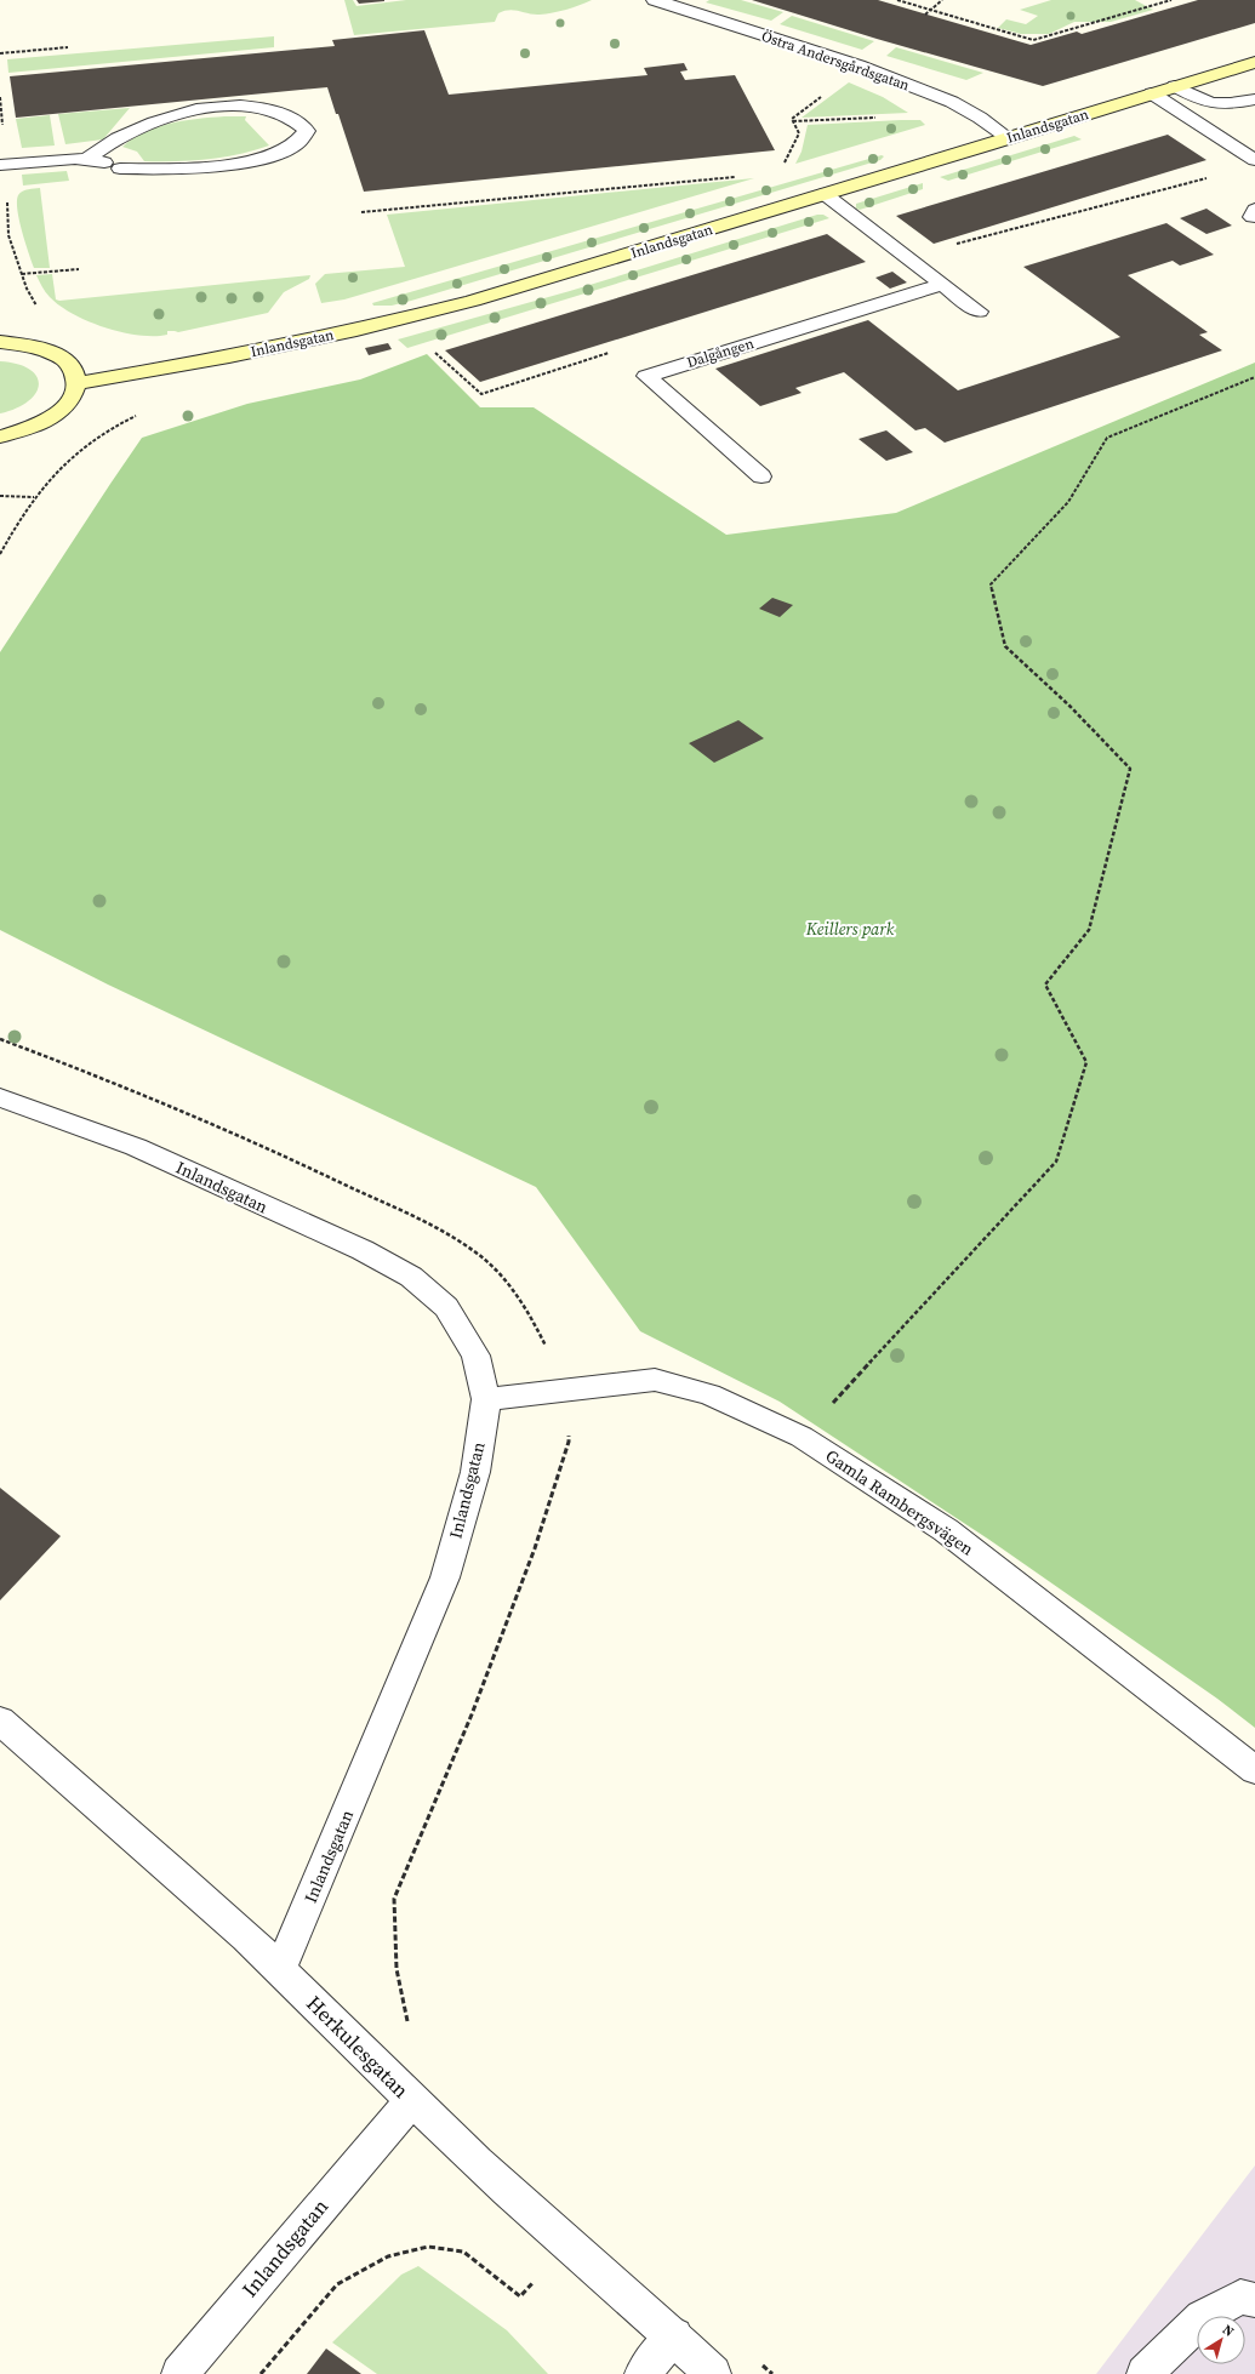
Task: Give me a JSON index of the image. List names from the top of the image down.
{
  "streets": {
    "street": [
      "Östra Andersgårdsgatan",
      "Inlandsgatan",
      "Dalgången",
      "Gamla Rambergsvägen",
      "Herkulesgatan"
    ]
  },
  "crossings": [
    ["Östra Andersgårdsgatan", "Inlandsgatan"],
    ["Inlandsgatan", "Gamla Rambergsvägen"],
    ["Inlandsgatan", "Herkulesgatan"]
  ],
  "parks": ["Keillers park"],
  "north": "top right"
}
